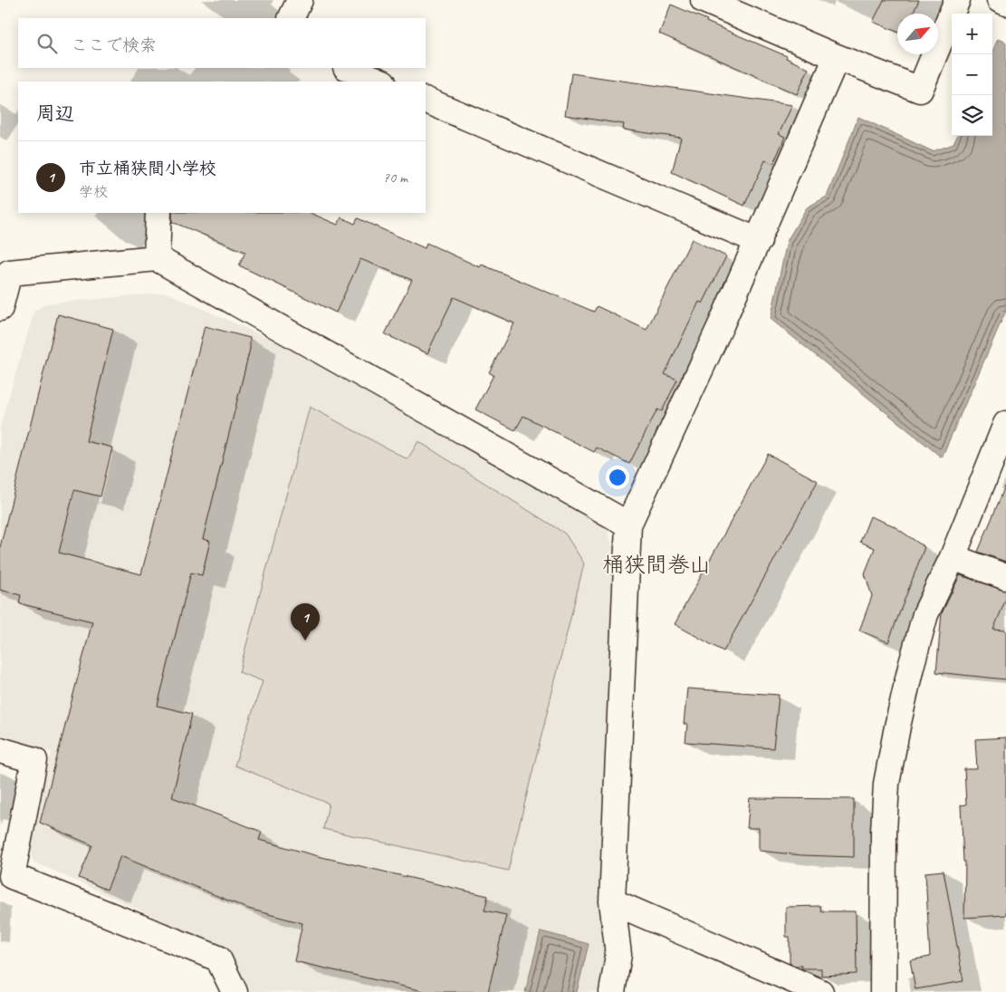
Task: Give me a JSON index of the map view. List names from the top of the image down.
{
  "districts": ["桶狭間巻山"],
  "north": "top right",
  "page": {
    "map_buttons": ["+", "−"],
    "search": "ここで検索",
    "heading": "周辺",
    "list": [
      {
        "mark": "1",
        "name": "市立桶狭間小学校",
        "note": "学校",
        "value": "70 m"
      }
    ],
    "pins": "1"
  }
}
